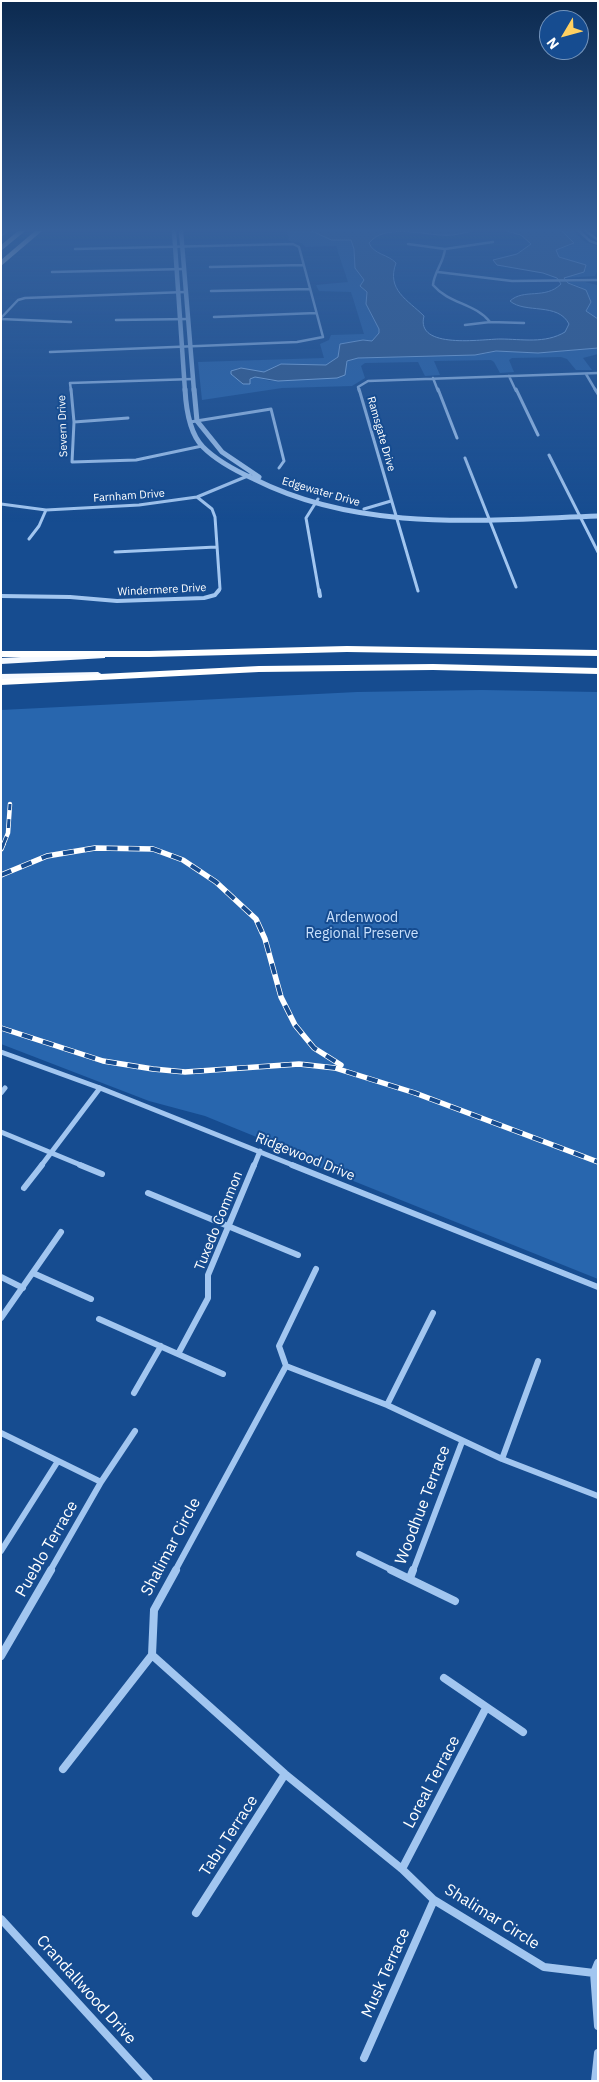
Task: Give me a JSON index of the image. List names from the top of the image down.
{
  "streets": {
    "street": [
      "Severn Drive",
      "Ramsgate Drive",
      "Edgewater Drive",
      "Farnham Drive",
      "Windermere Drive",
      "Ridgewood Drive",
      "Tuxedo Common",
      "Woodhue Terrace",
      "Shalimar Circle",
      "Pueblo Terrace",
      "Loreal Terrace",
      "Tabu Terrace",
      "Musk Terrace",
      "Crandallwood Drive"
    ]
  },
  "crossings": [
    ["Severn Drive", "Edgewater Drive"],
    ["Ramsgate Drive", "Edgewater Drive"],
    ["Edgewater Drive", "Farnham Drive"],
    ["Farnham Drive", "Windermere Drive"],
    ["Ridgewood Drive", "Tuxedo Common"],
    ["Shalimar Circle", "Loreal Terrace"],
    ["Shalimar Circle", "Tabu Terrace"],
    ["Shalimar Circle", "Musk Terrace"]
  ],
  "parks": ["Ardenwood Regional Preserve"],
  "north": "bottom left"
}
